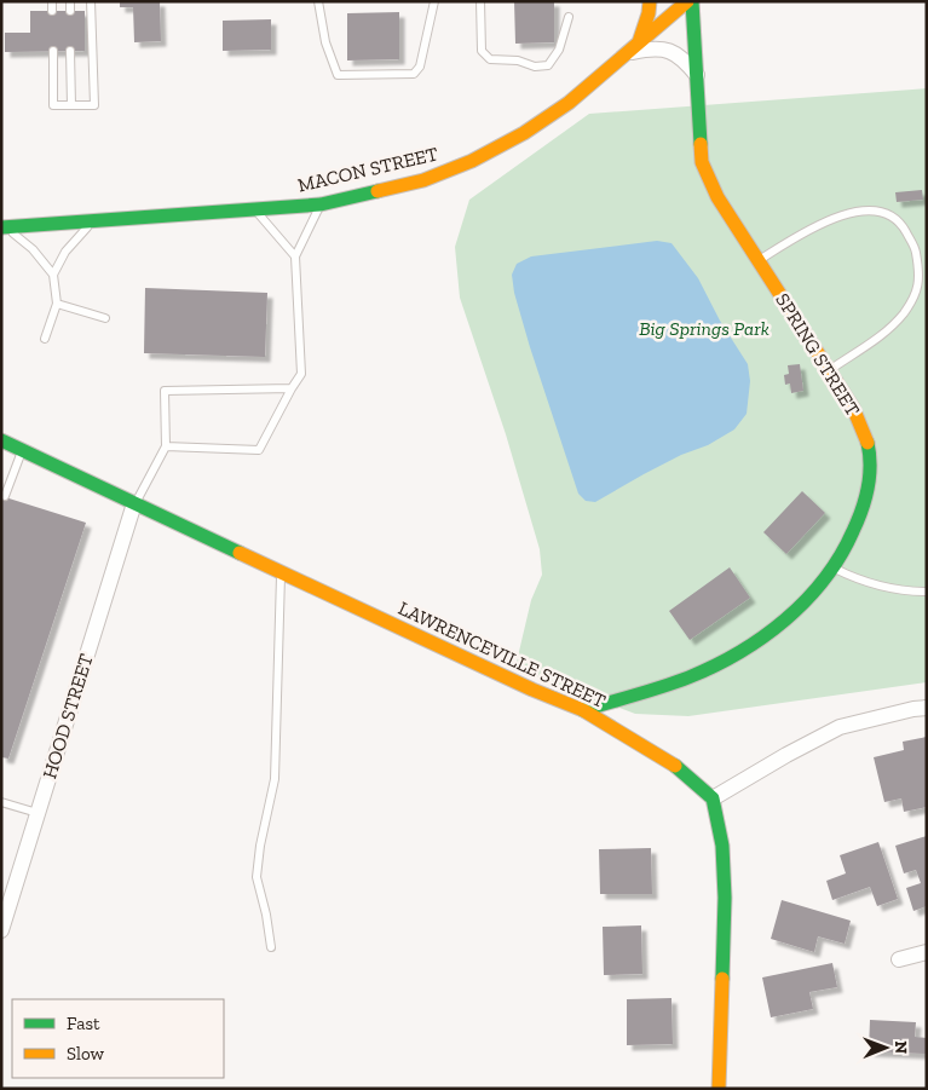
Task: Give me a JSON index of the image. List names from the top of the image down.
{
  "streets": {
    "street": [
      "MACON STREET",
      "SPRING STREET",
      "LAWRENCEVILLE STREET",
      "HOOD STREET"
    ]
  },
  "crossings": [
    ["SPRING STREET", "LAWRENCEVILLE STREET"],
    ["LAWRENCEVILLE STREET", "HOOD STREET"]
  ],
  "parks": ["Big Springs Park"],
  "legend": ["Fast", "Slow"],
  "north": "right"
}
